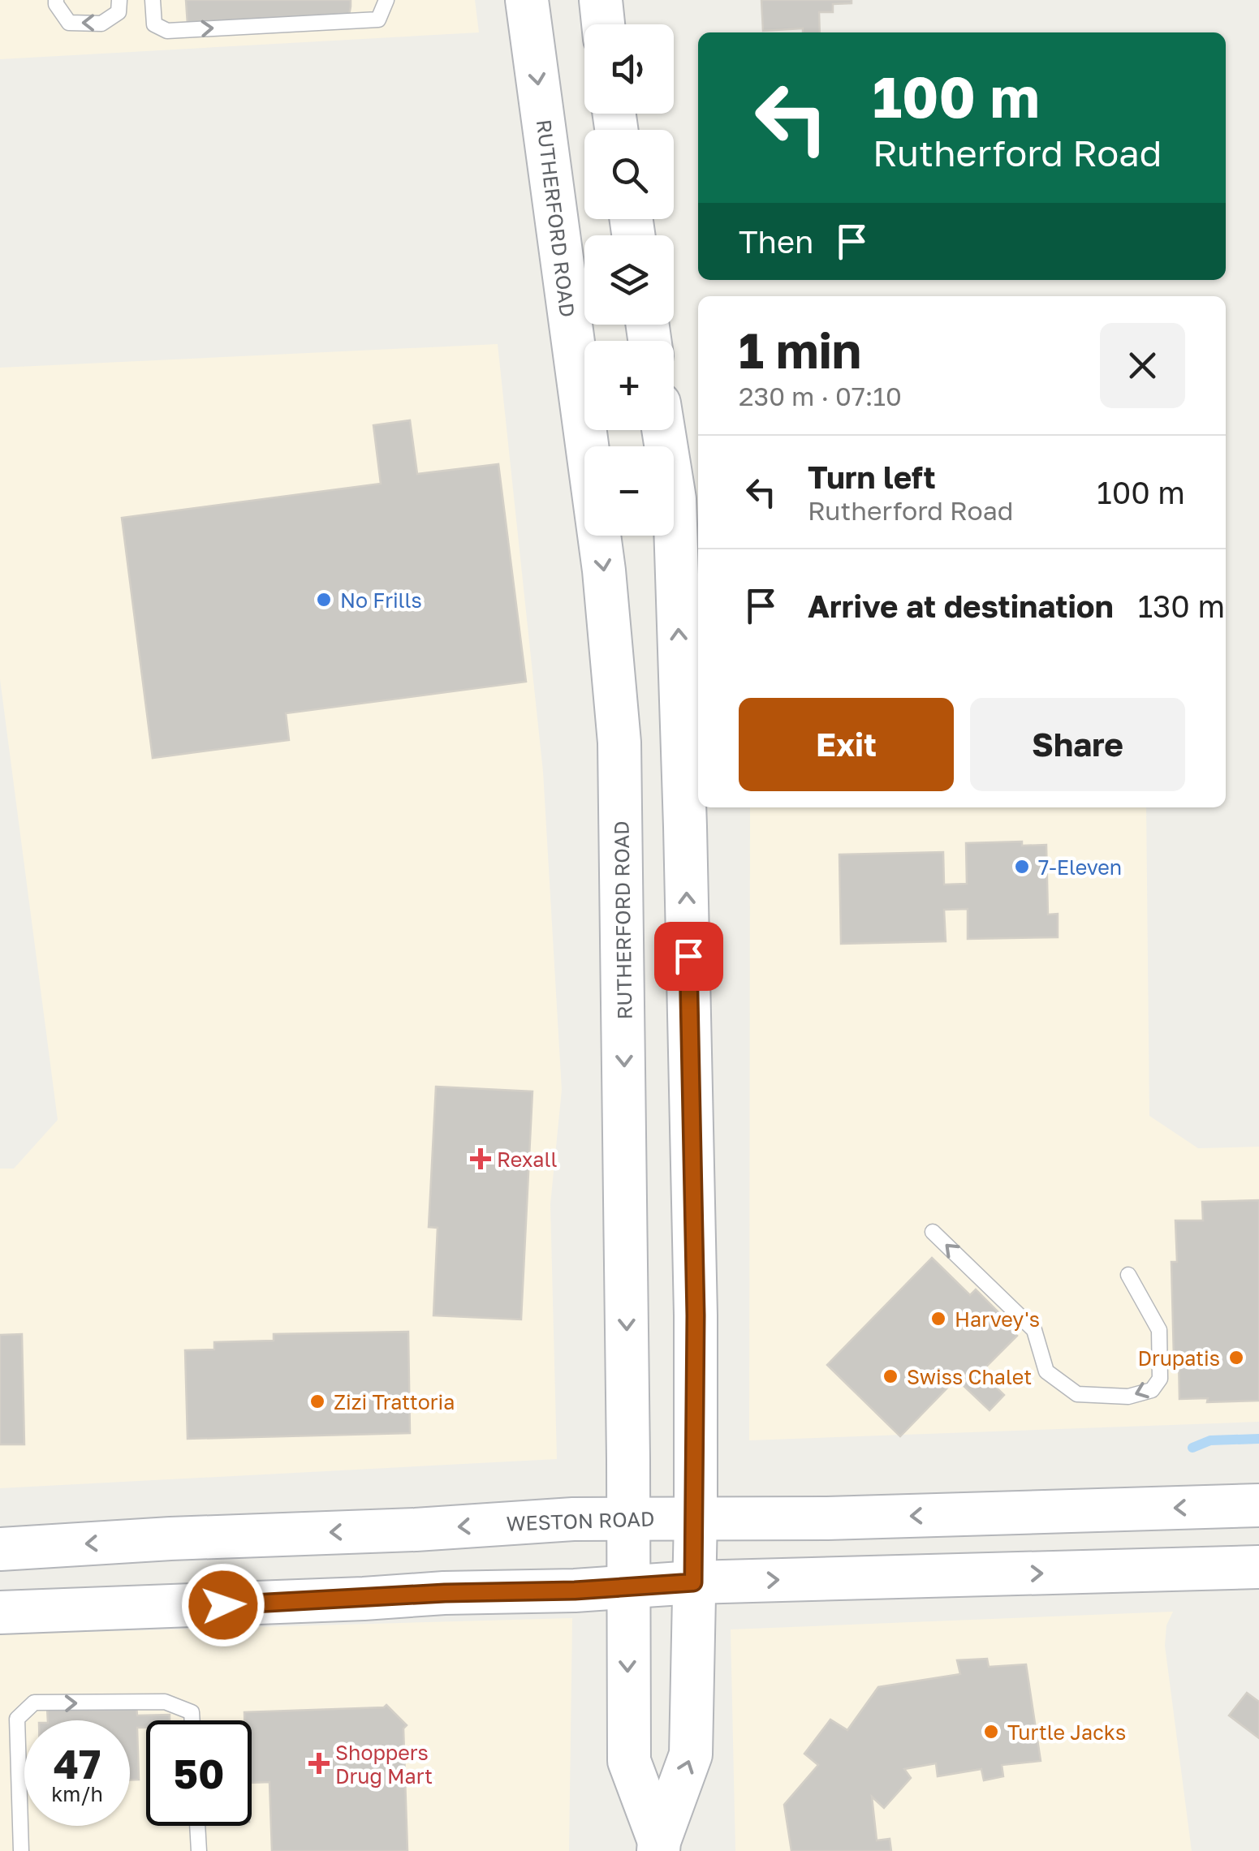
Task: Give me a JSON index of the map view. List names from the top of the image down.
{
  "streets": {
    "main road": ["RUTHERFORD ROAD", "WESTON ROAD"]
  },
  "crossings": [
    ["RUTHERFORD ROAD", "WESTON ROAD"]
  ],
  "places": {
    "other": [
      "No Frills",
      "7-Eleven",
      "Harvey's",
      "Drupatis",
      "Swiss Chalet",
      "Zizi Trattoria",
      "Turtle Jacks"
    ],
    "health": ["Rexall", "Shoppers Drug Mart"]
  },
  "page": {
    "map_buttons": ["+", "−"],
    "turn": ["100 m", "Rutherford Road"],
    "then": "Then",
    "heading": ["1 min", "230 m · 07:10"],
    "list": [
      {
        "name": "Turn left",
        "note": "Rutherford Road",
        "value": "100 m"
      },
      {
        "name": "Arrive at destination",
        "value": "130 m"
      }
    ],
    "buttons": ["Exit", "Share"],
    "speed": "47 km/h",
    "limit": "50"
  }
}
